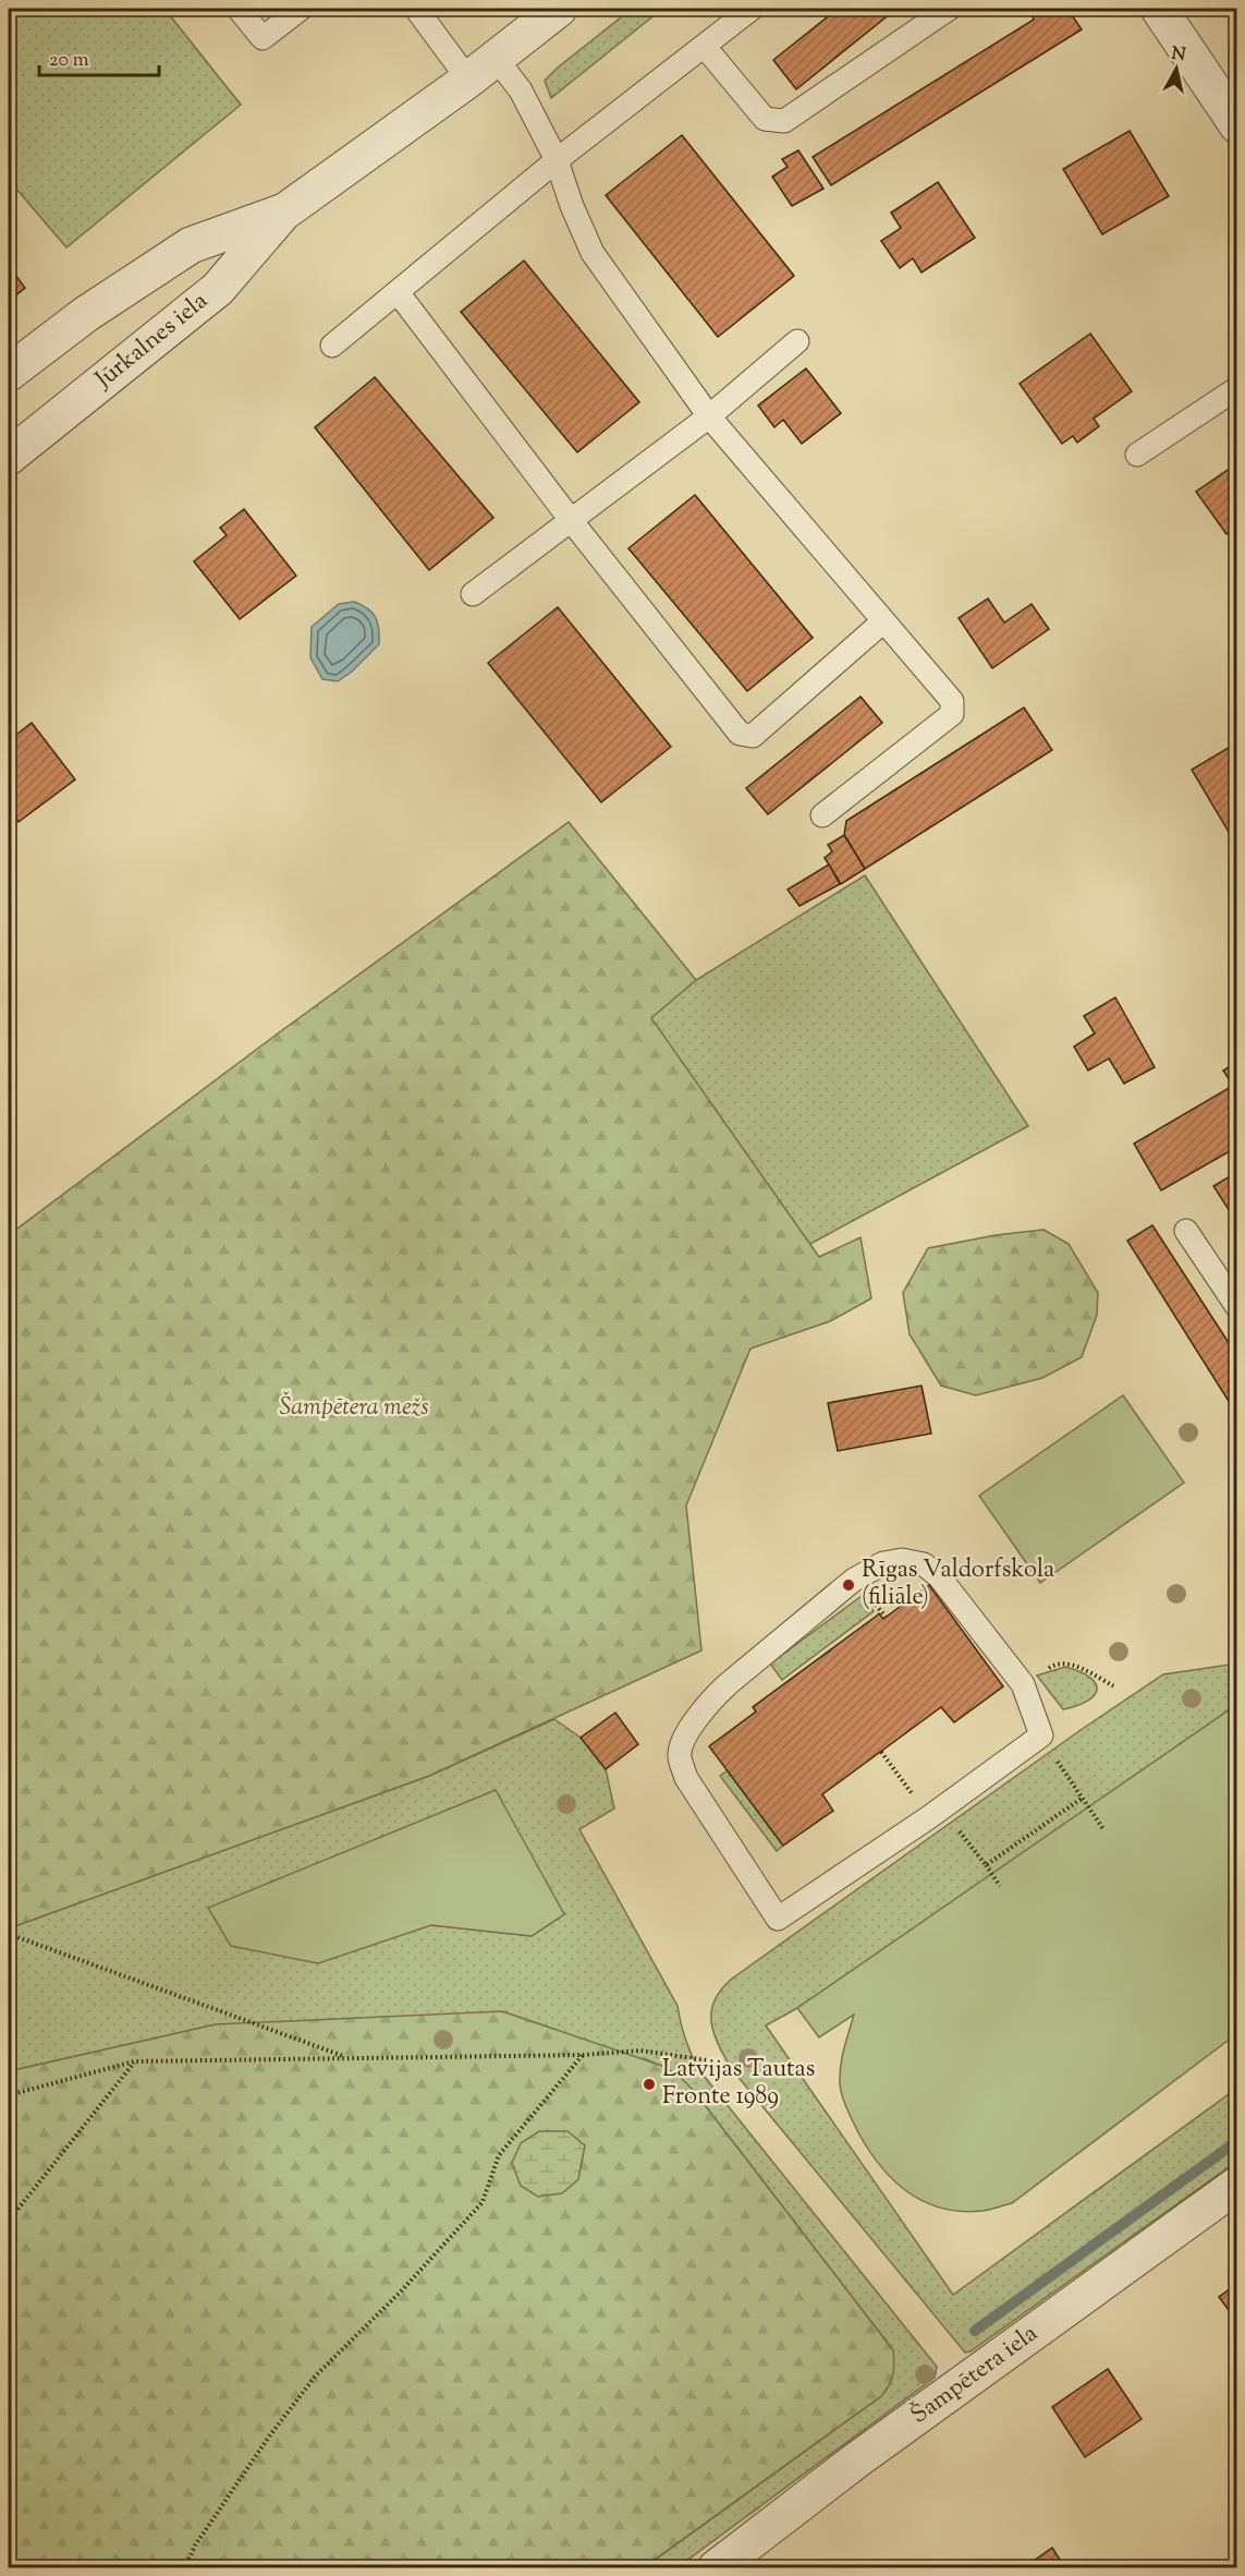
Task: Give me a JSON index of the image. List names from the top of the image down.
{
  "streets": {
    "street": ["Jūrkalnes iela", "Šampētera iela"]
  },
  "parks": ["Šampētera mežs"],
  "places": ["Rīgas Valdorfskola (filiāle)", "Latvijas Tautas Fronte 1989"],
  "scale_bar": "20 m",
  "north": "top"
}
